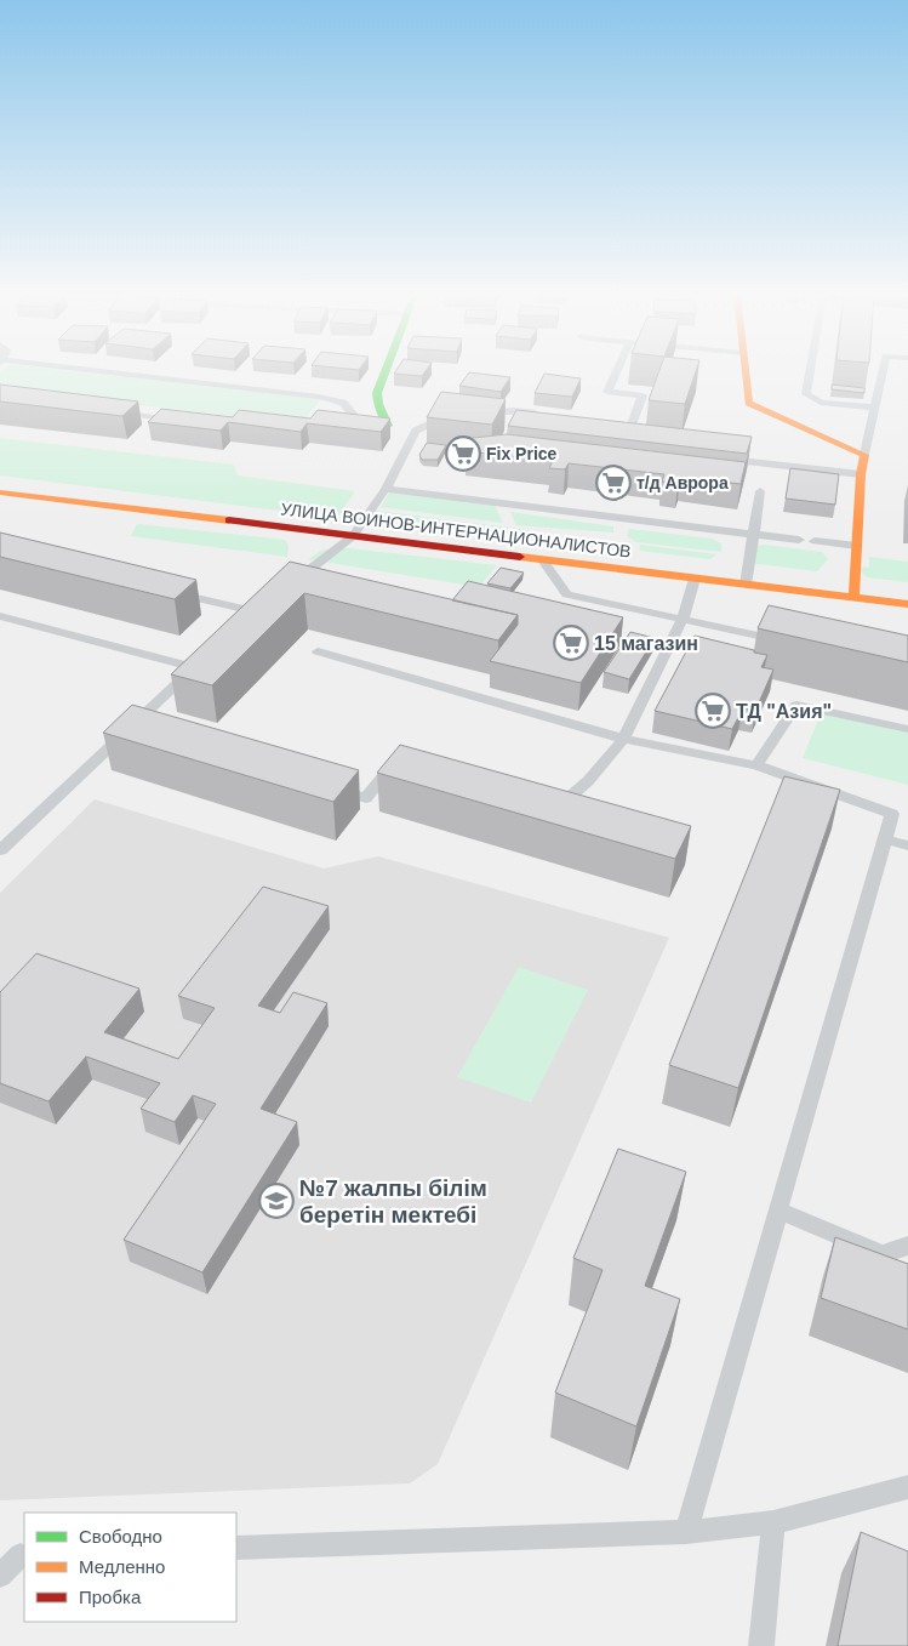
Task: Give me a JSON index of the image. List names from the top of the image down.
{
  "streets": {
    "street": ["УЛИЦА ВОИНОВ-ИНТЕРНАЦИОНАЛИСТОВ"]
  },
  "places": {
    "supermarket": [
      "Fix Price",
      "т/д Аврора",
      "15 магазин",
      "ТД \"Азия\""
    ],
    "school or university": ["№7 жалпы білім беретін мектебі"]
  },
  "legend": ["Свободно", "Медленно", "Пробка"]
}
